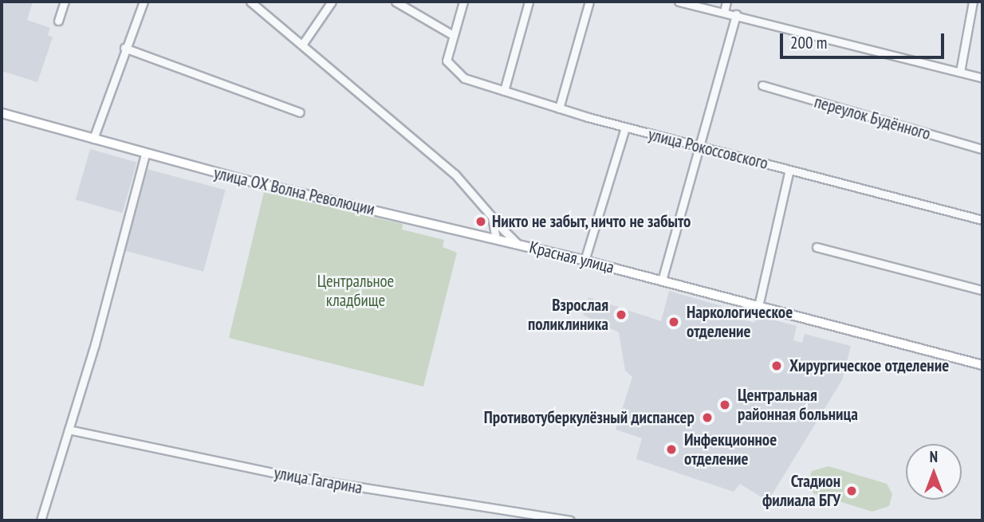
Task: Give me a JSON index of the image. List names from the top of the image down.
{
  "streets": {
    "main road": ["улица ОХ Волна Революции", "Красная улица"],
    "street": ["переулок Будённого", "улица Рокоссовского", "улица Гагарина"]
  },
  "crossings": [
    ["улица ОХ Волна Революции", "Красная улица"]
  ],
  "parks": ["Центральное кладбище"],
  "places": [
    "Никто не забыт, ничто не забыто",
    "Взрослая поликлиника",
    "Наркологическое отделение",
    "Хирургическое отделение",
    "Центральная районная больница",
    "Противотуберкулёзный диспансер",
    "Инфекционное отделение",
    "Стадион филиала БГУ"
  ],
  "scale_bar": "200 m",
  "north": "top"
}
